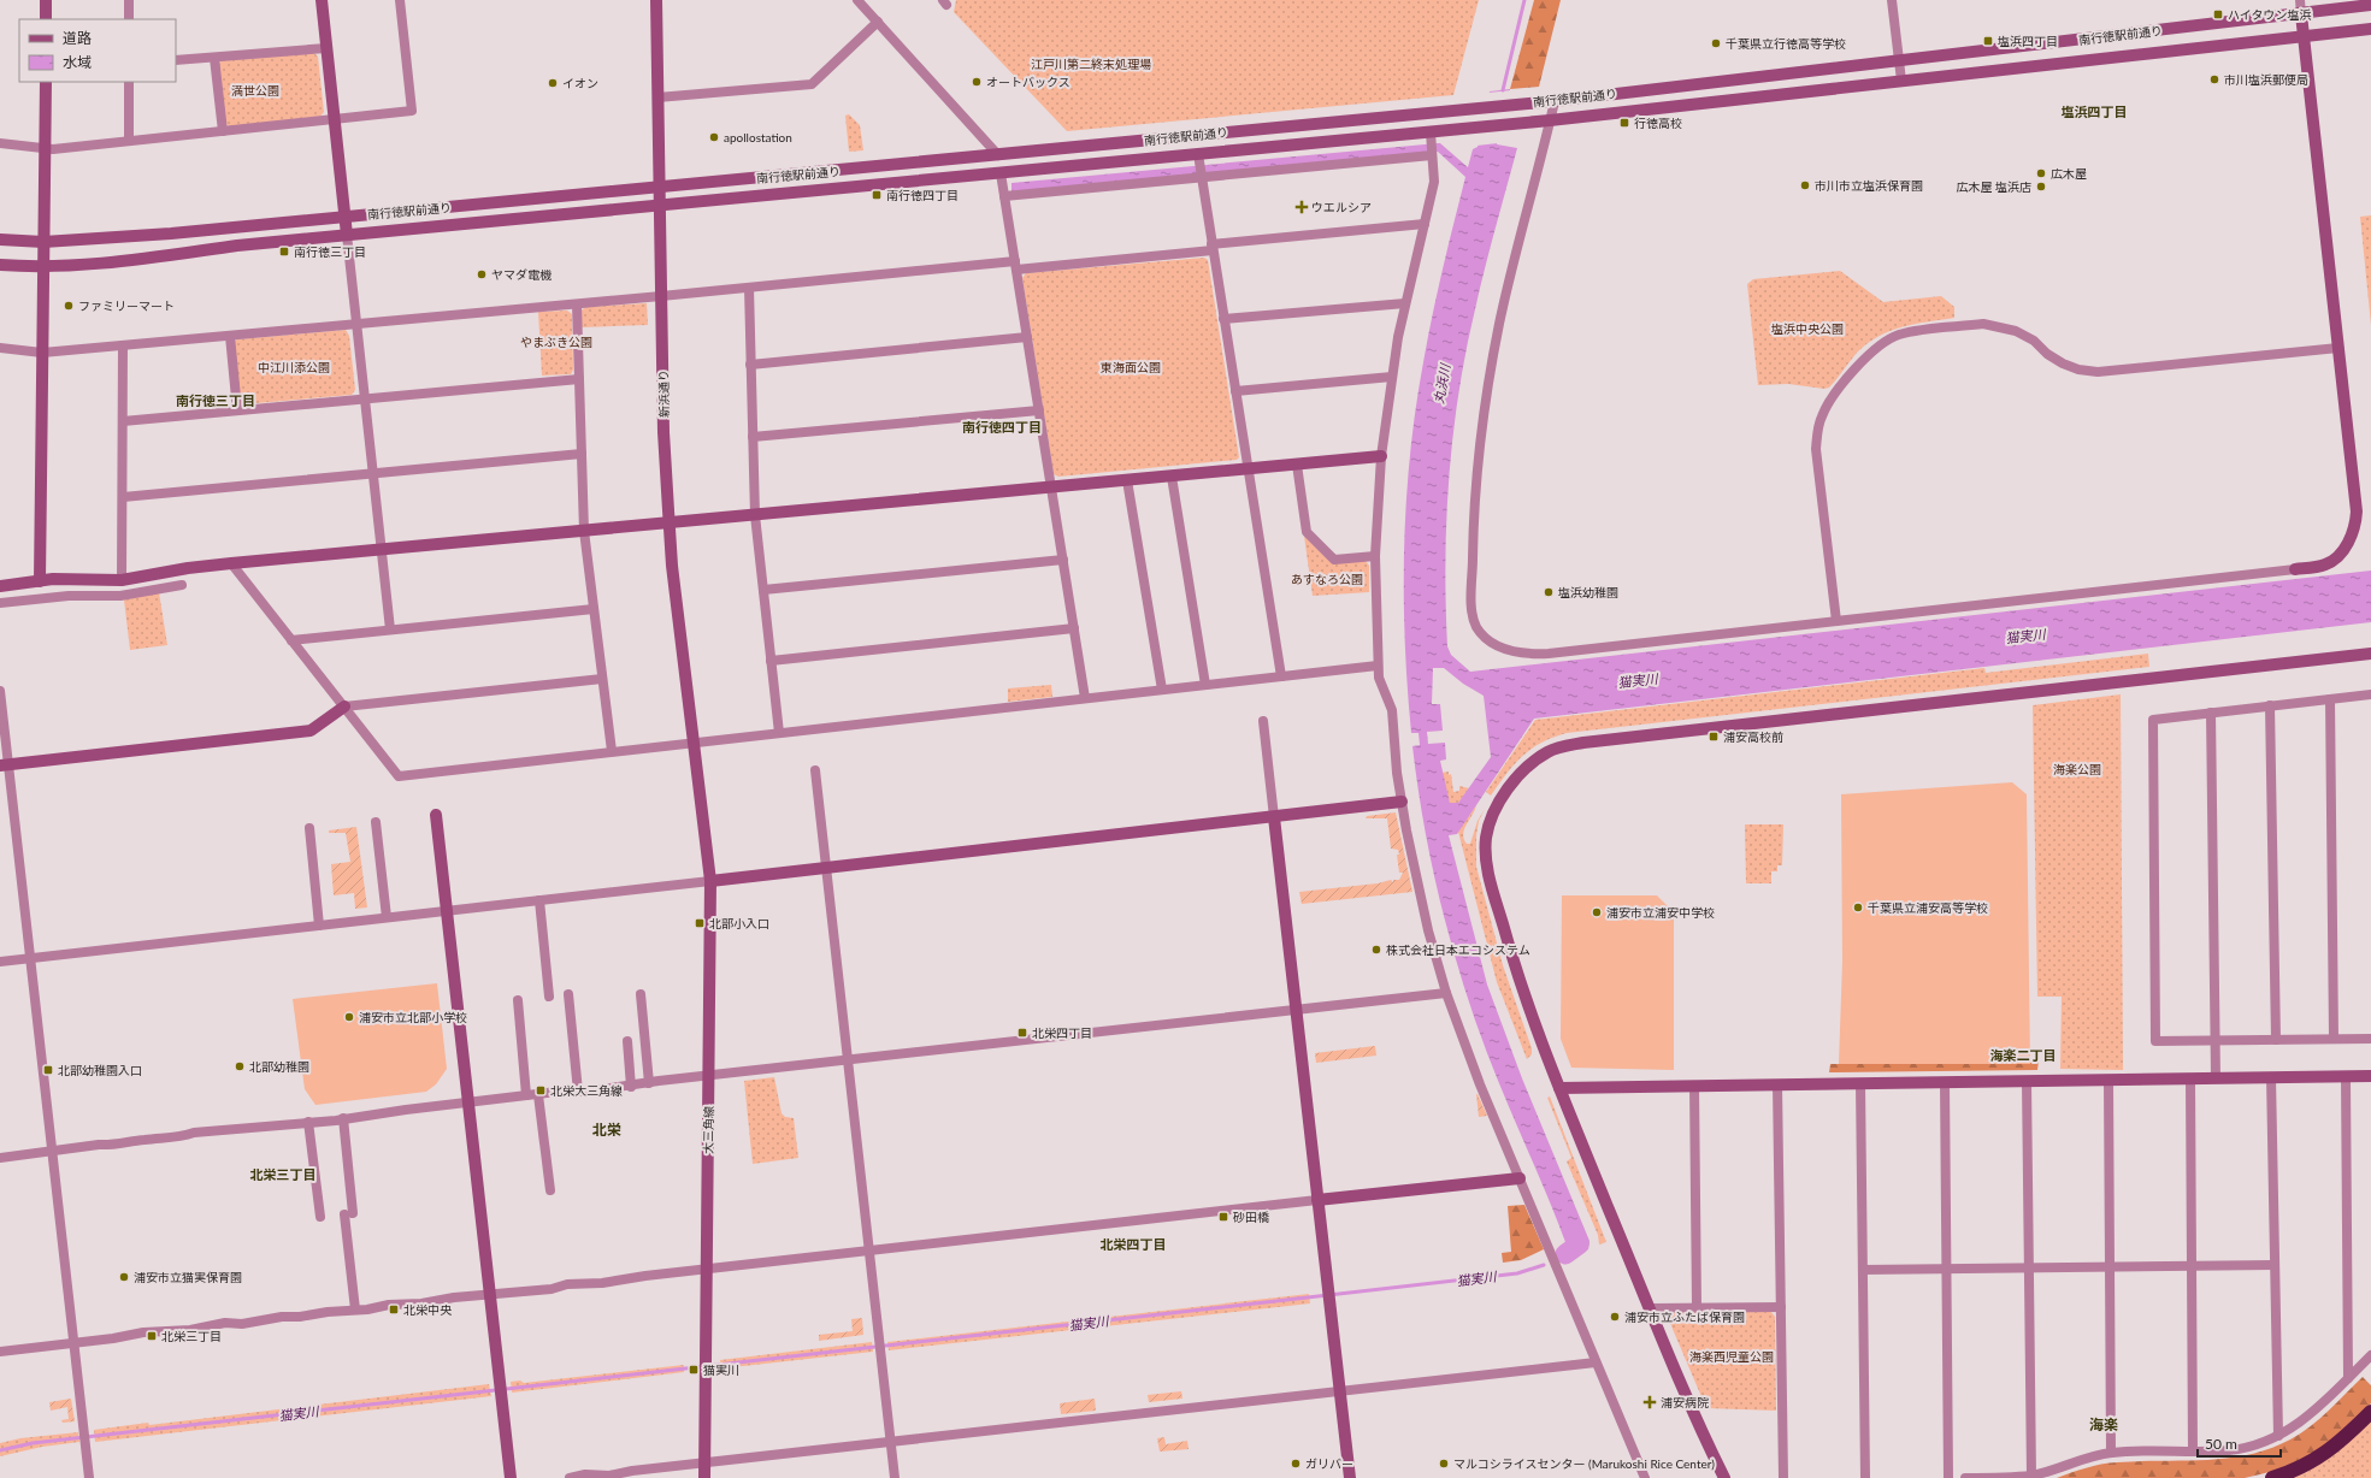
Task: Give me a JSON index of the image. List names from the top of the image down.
{
  "streets": {
    "street": ["南行徳駅前通り", "新浜通り", "大三角線"]
  },
  "crossings": [
    ["南行徳駅前通り", "新浜通り"],
    ["新浜通り", "大三角線"]
  ],
  "districts": [
    "塩浜四丁目",
    "南行徳三丁目",
    "南行徳四丁目",
    "海楽二丁目",
    "北栄",
    "北栄三丁目",
    "北栄四丁目",
    "海楽"
  ],
  "water": ["丸浜川", "猫実川"],
  "parks": [
    "江戸川第二終末処理場",
    "満世公園",
    "塩浜中央公園",
    "やまぶき公園",
    "中江川添公園",
    "東海面公園",
    "あすなろ公園",
    "海楽公園",
    "海楽西児童公園"
  ],
  "places": {
    "transit": [
      "ハイタウン塩浜",
      "塩浜四丁目",
      "行徳高校",
      "南行徳四丁目",
      "南行徳三丁目",
      "浦安高校前",
      "北部小入口",
      "北栄四丁目",
      "北部幼稚園入口",
      "北栄大三角線",
      "砂田橋",
      "北栄中央",
      "北栄三丁目",
      "猫実川"
    ],
    "other": [
      "千葉県立行徳高等学校",
      "市川塩浜郵便局",
      "オートバックス",
      "イオン",
      "apollostation",
      "広木屋",
      "市川市立塩浜保育園",
      "広木屋 塩浜店",
      "ヤマダ電機",
      "ファミリーマート",
      "塩浜幼稚園",
      "千葉県立浦安高等学校",
      "浦安市立浦安中学校",
      "株式会社日本エコシステム",
      "浦安市立北部小学校",
      "北部幼稚園",
      "浦安市立猫実保育園",
      "浦安市立ふたば保育園",
      "ガリバー",
      "マルコシライスセンター (Marukoshi Rice Center)"
    ],
    "health": ["ウエルシア", "浦安病院"]
  },
  "legend": ["道路", "水域"],
  "scale_bar": "50 m"
}
